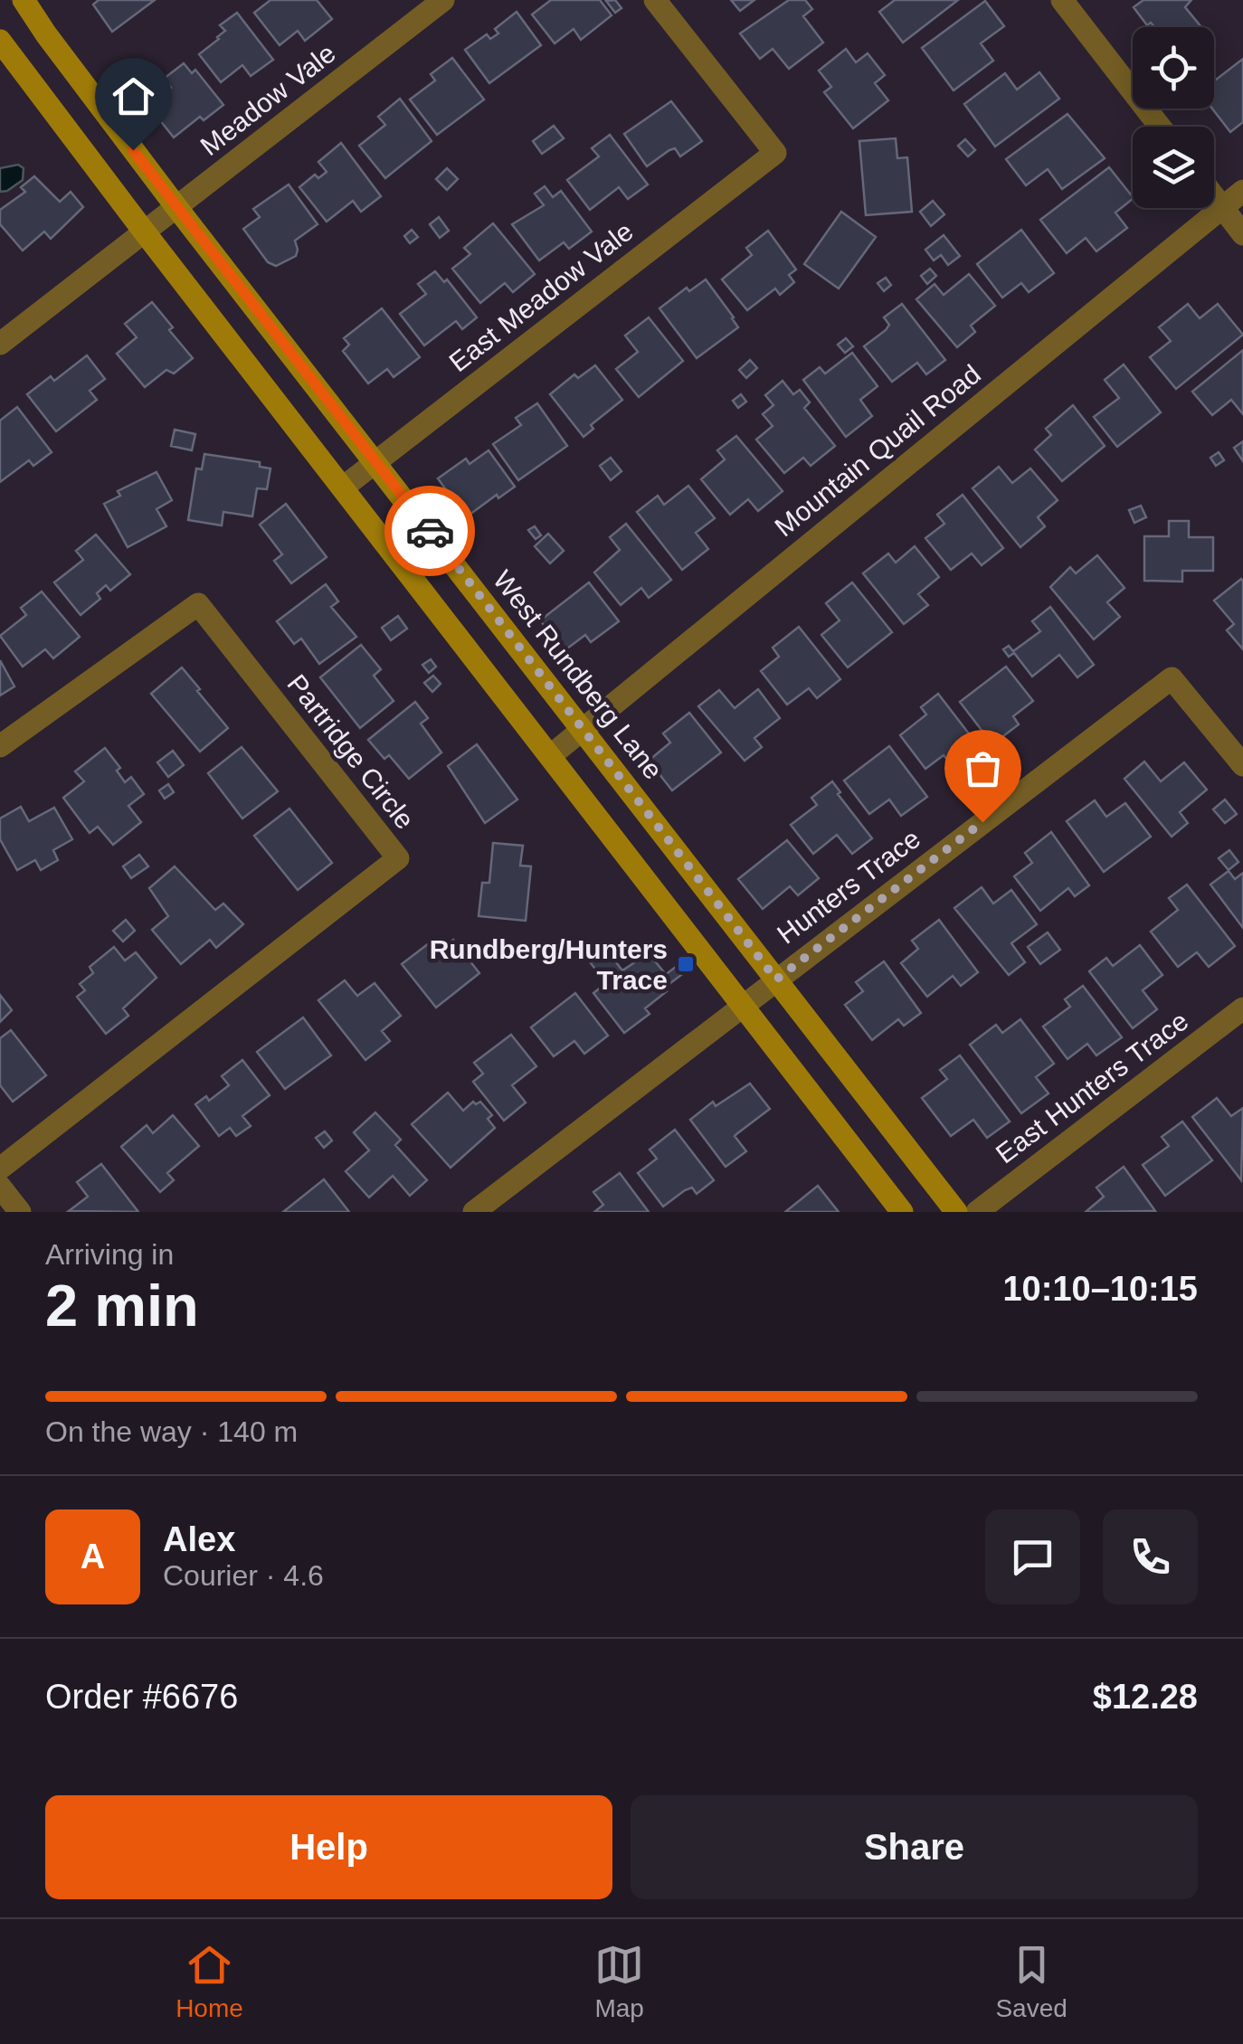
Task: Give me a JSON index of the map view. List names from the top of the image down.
{
  "streets": {
    "main road": ["West Rundberg Lane"],
    "street": [
      "Meadow Vale",
      "East Meadow Vale",
      "Mountain Quail Road",
      "Partridge Circle",
      "Hunters Trace",
      "East Hunters Trace"
    ]
  },
  "crossings": [
    ["Meadow Vale", "West Rundberg Lane"],
    ["East Meadow Vale", "West Rundberg Lane"],
    ["Mountain Quail Road", "West Rundberg Lane"],
    ["West Rundberg Lane", "Hunters Trace"]
  ],
  "places": {
    "transit": ["Rundberg/Hunters Trace"]
  },
  "page": {
    "heading": ["2 min", "Arriving in", "10:10–10:15"],
    "panel": [
      "Alex",
      "Courier · 4.6",
      "Order #6676",
      "$12.28"
    ],
    "bar": "On the way · 140 m",
    "round": "A",
    "buttons": ["Help", "Share"],
    "tabs": ["Home", "Map", "Saved"]
  }
}
